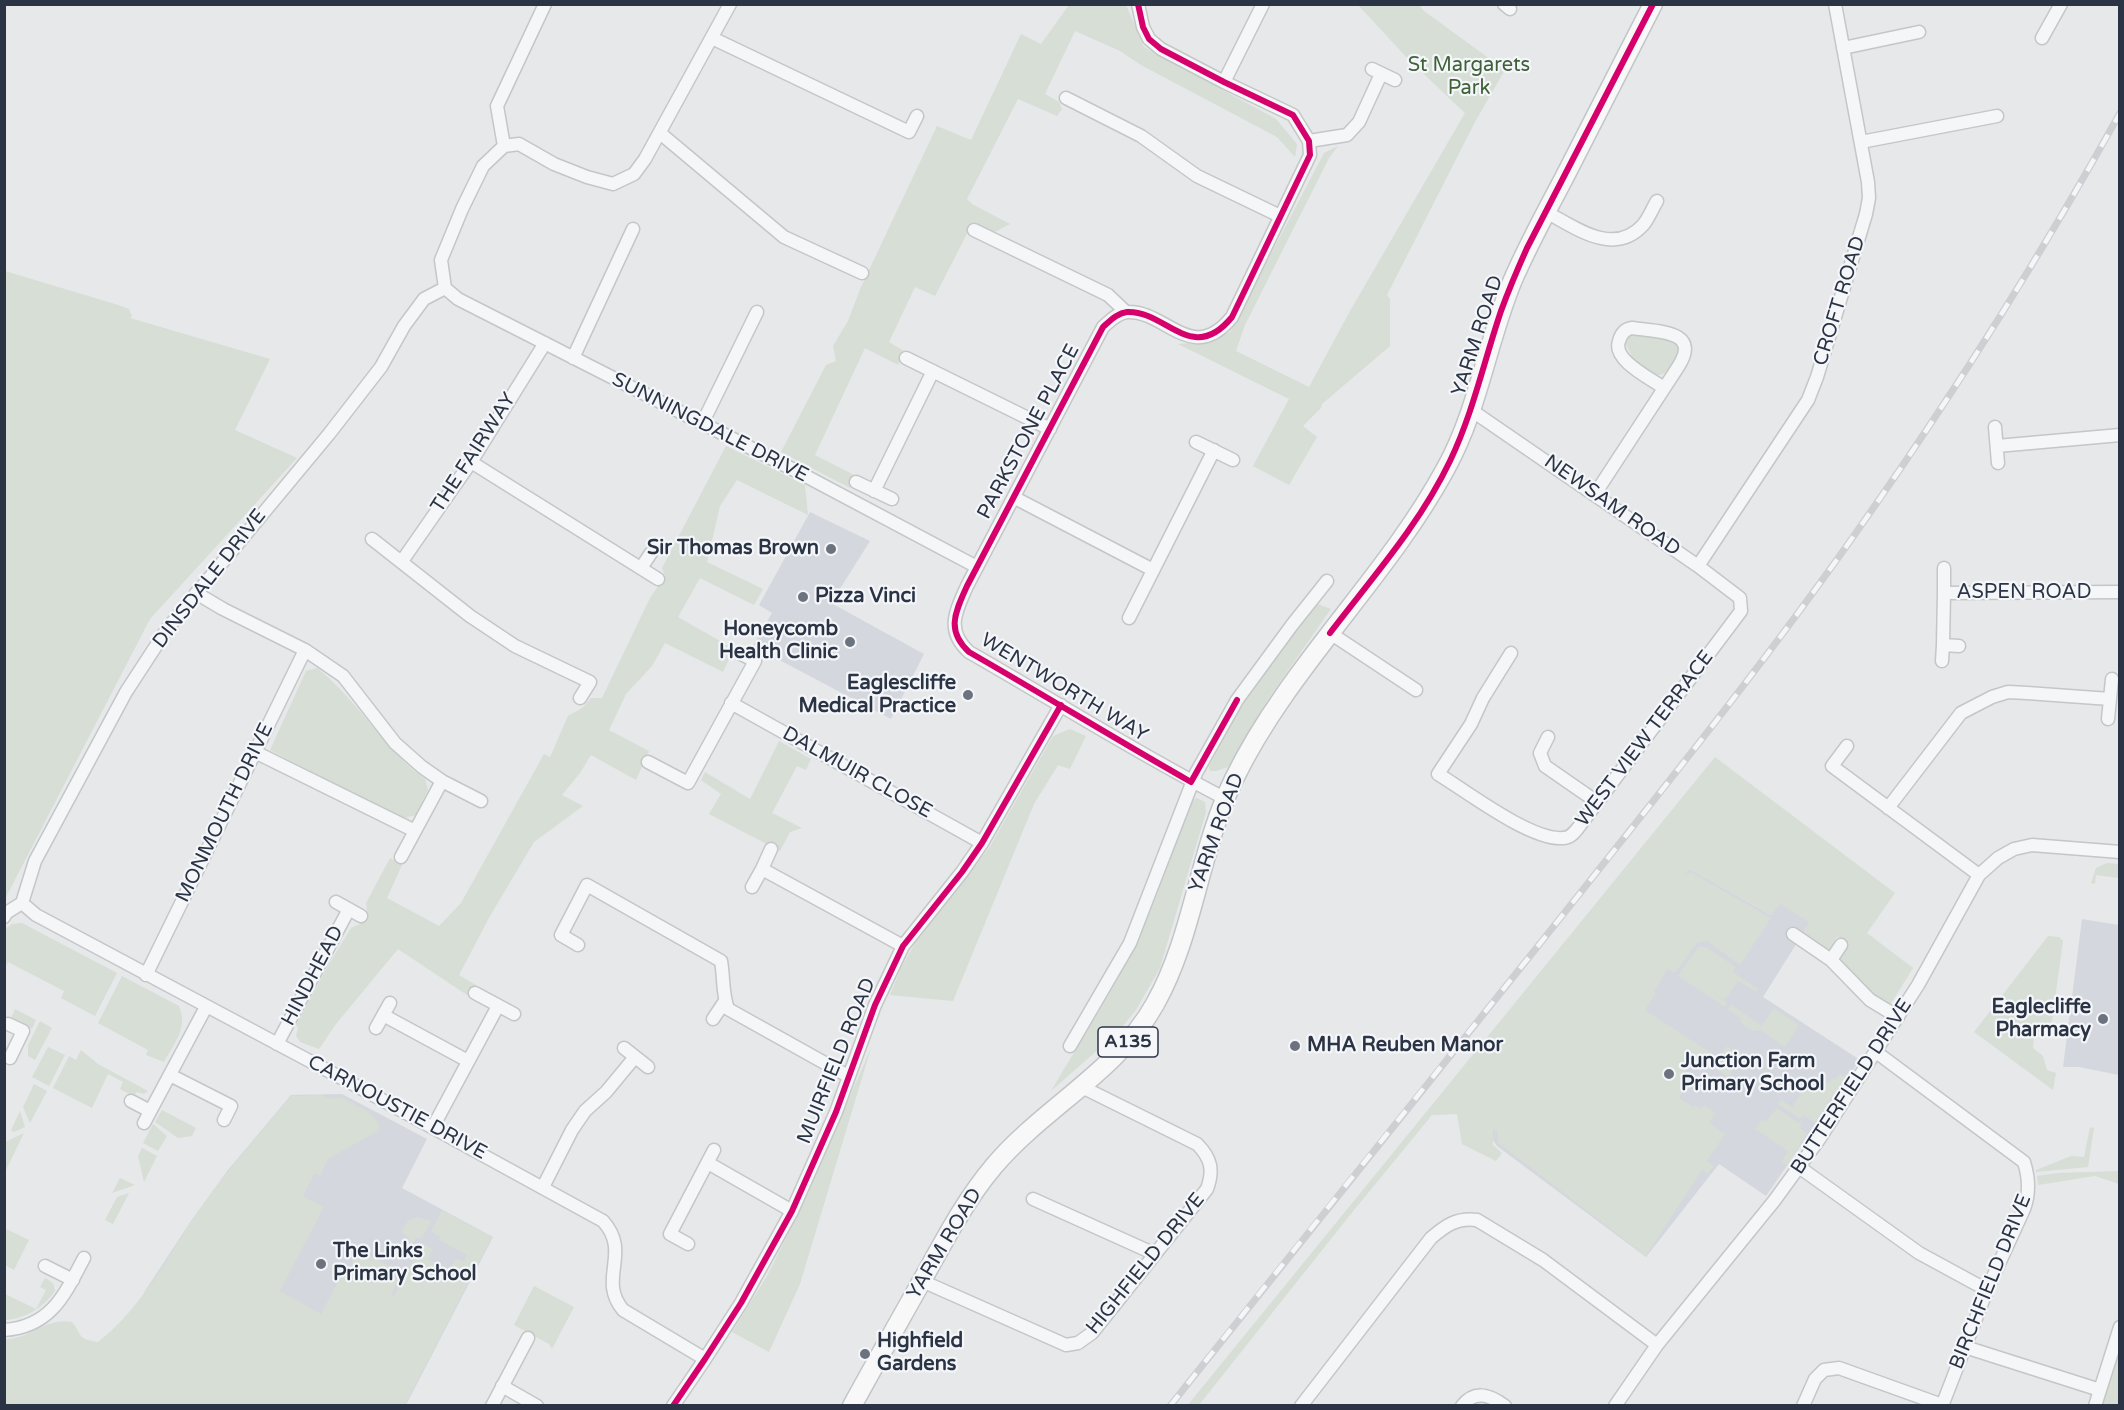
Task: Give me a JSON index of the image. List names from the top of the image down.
{
  "streets": {
    "main road": ["YARM ROAD", "A135"],
    "street": [
      "CROFT ROAD",
      "SUNNINGDALE DRIVE",
      "PARKSTONE PLACE",
      "THE FAIRWAY",
      "NEWSAM ROAD",
      "DINSDALE DRIVE",
      "ASPEN ROAD",
      "WENTWORTH WAY",
      "WEST VIEW TERRACE",
      "DALMUIR CLOSE",
      "MONMOUTH DRIVE",
      "HINDHEAD",
      "MUIRFIELD ROAD",
      "BUTTERFIELD DRIVE",
      "CARNOUSTIE DRIVE",
      "HIGHFIELD DRIVE",
      "BIRCHFIELD DRIVE"
    ]
  },
  "crossings": [
    ["CROFT ROAD", "NEWSAM ROAD"],
    ["YARM ROAD", "NEWSAM ROAD"],
    ["YARM ROAD", "WENTWORTH WAY"],
    ["YARM ROAD", "HIGHFIELD DRIVE"],
    ["SUNNINGDALE DRIVE", "PARKSTONE PLACE"],
    ["SUNNINGDALE DRIVE", "THE FAIRWAY"],
    ["SUNNINGDALE DRIVE", "DINSDALE DRIVE"],
    ["SUNNINGDALE DRIVE", "WENTWORTH WAY"],
    ["PARKSTONE PLACE", "WENTWORTH WAY"],
    ["NEWSAM ROAD", "WEST VIEW TERRACE"],
    ["DINSDALE DRIVE", "CARNOUSTIE DRIVE"],
    ["WENTWORTH WAY", "MUIRFIELD ROAD"],
    ["DALMUIR CLOSE", "MUIRFIELD ROAD"],
    ["MONMOUTH DRIVE", "CARNOUSTIE DRIVE"],
    ["HINDHEAD", "CARNOUSTIE DRIVE"],
    ["MUIRFIELD ROAD", "CARNOUSTIE DRIVE"],
    ["BUTTERFIELD DRIVE", "BIRCHFIELD DRIVE"]
  ],
  "parks": ["St Margarets Park"],
  "places": [
    "Sir Thomas Brown",
    "Pizza Vinci",
    "Honeycomb Health Clinic",
    "Eaglescliffe Medical Practice",
    "Eaglecliffe Pharmacy",
    "MHA Reuben Manor",
    "Junction Farm Primary School",
    "The Links Primary School",
    "Highfield Gardens"
  ]
}
